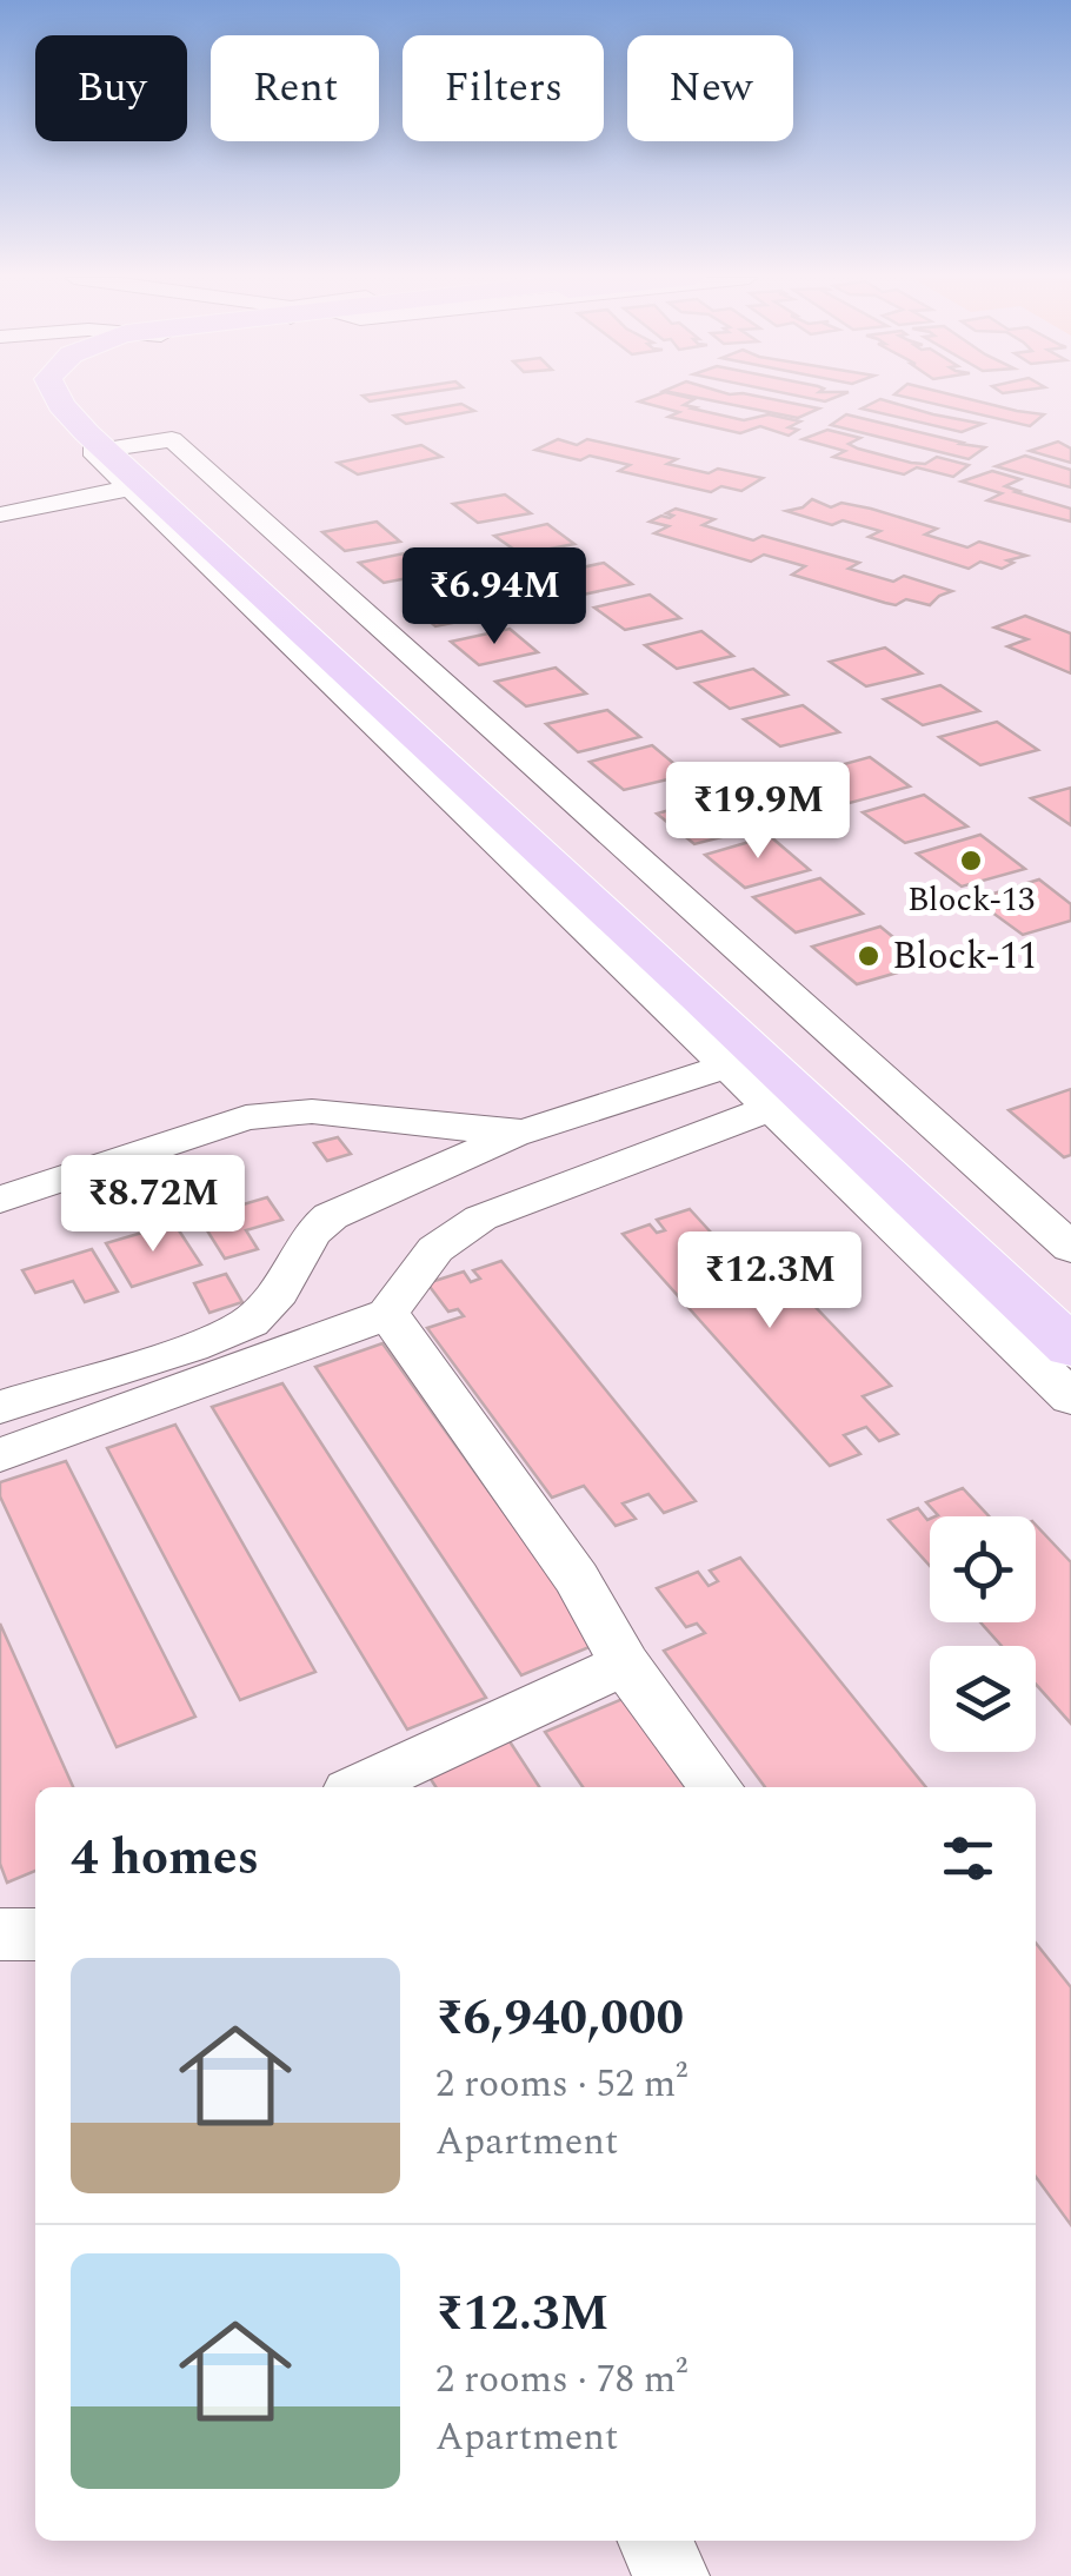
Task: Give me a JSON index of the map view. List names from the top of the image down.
{
  "places": ["Block-13", "Block-11"],
  "page": {
    "chip": [
      "Buy",
      "Rent",
      "Filters",
      "New"
    ],
    "price": [
      "₹6.94M",
      "₹19.9M",
      "₹8.72M",
      "₹12.3M"
    ],
    "heading": "4 homes",
    "list": [
      {
        "name": "₹6,940,000",
        "note": "2 rooms · 52 m² · Apartment"
      },
      {
        "name": "₹12.3M",
        "note": "2 rooms · 78 m² · Apartment"
      }
    ]
  }
}
